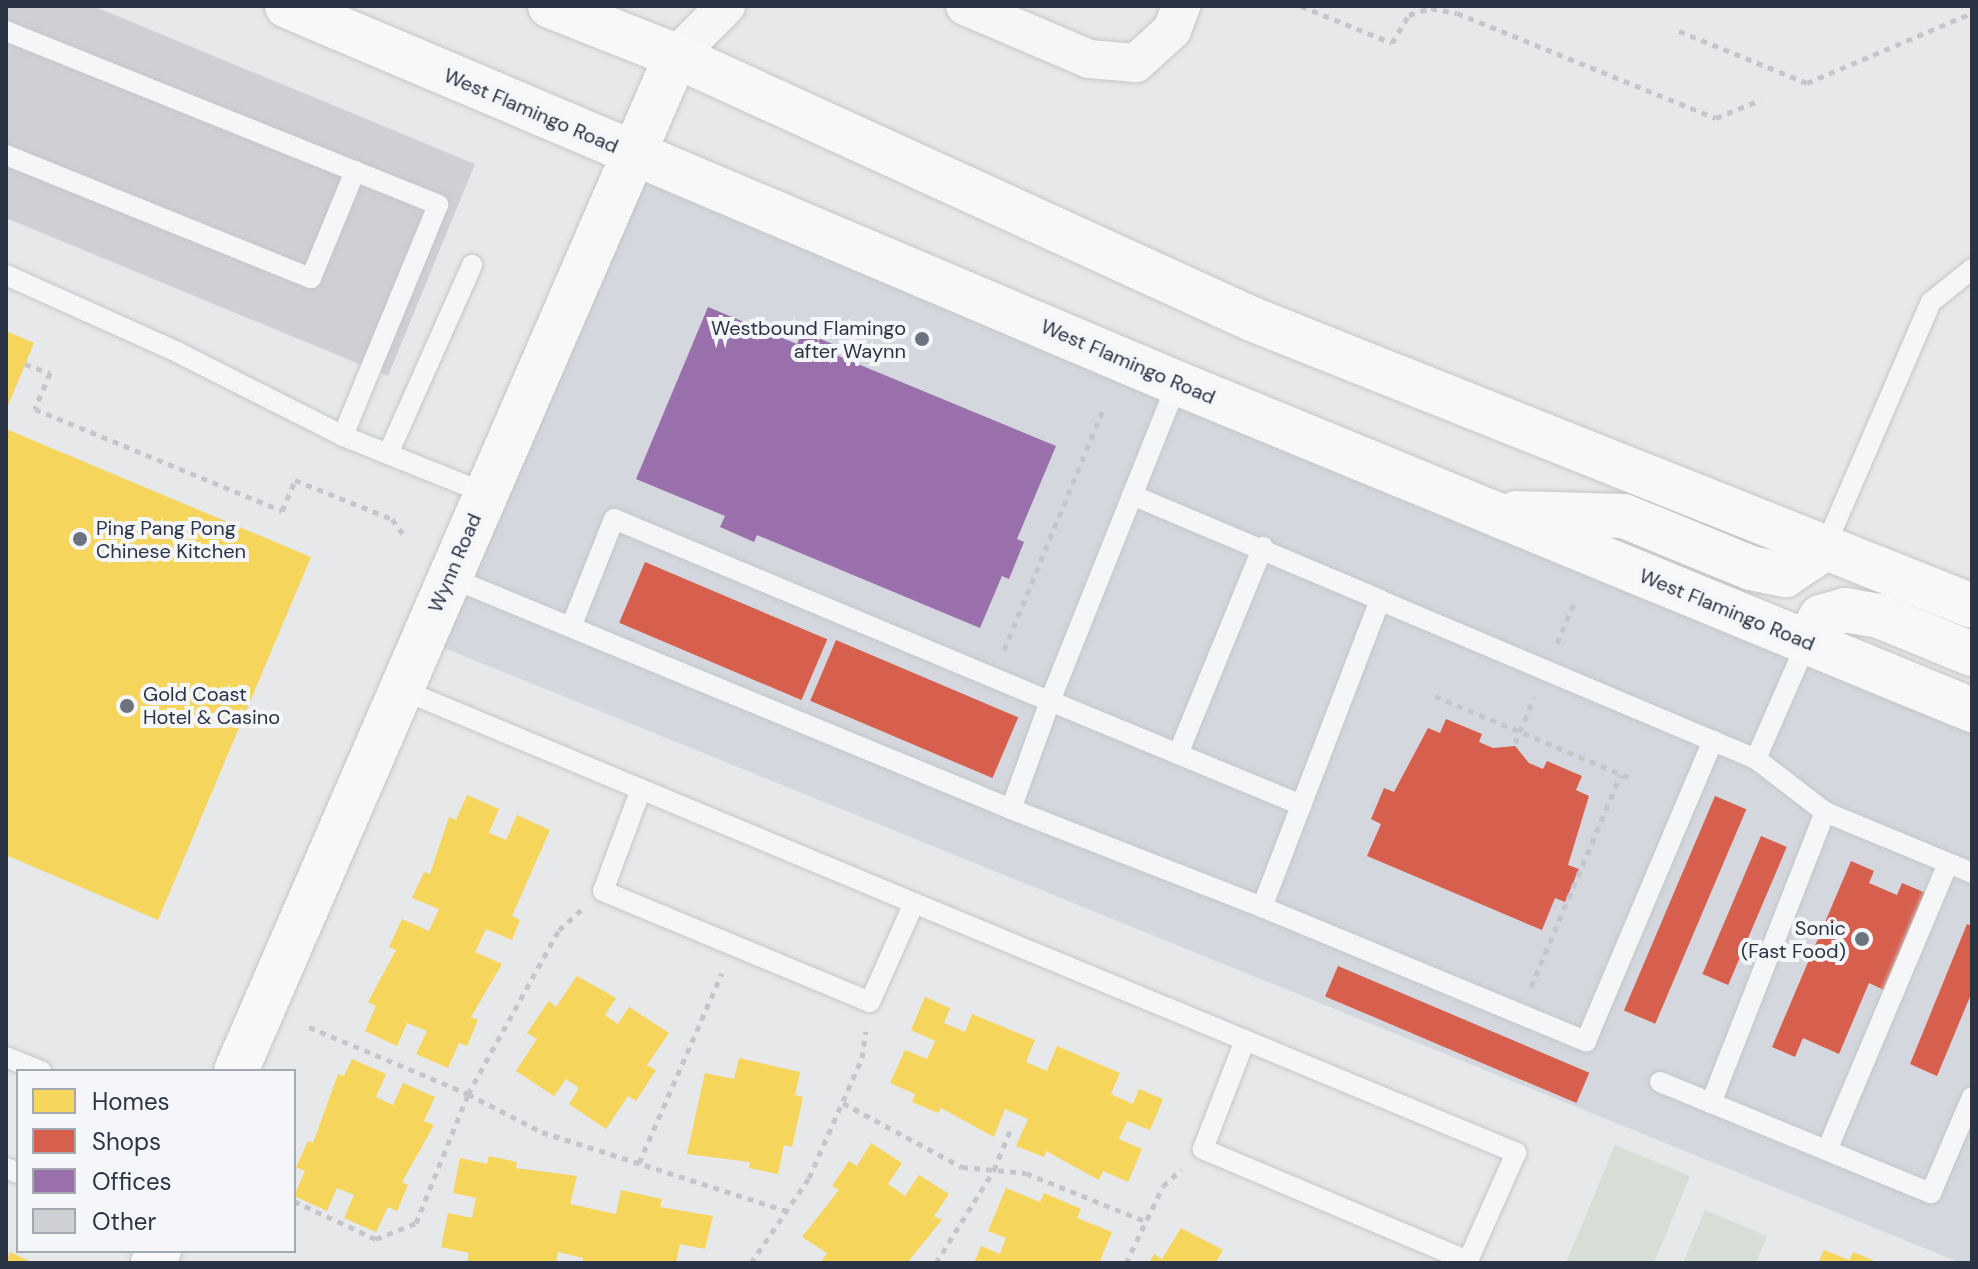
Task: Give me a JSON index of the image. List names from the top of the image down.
{
  "streets": {
    "main road": ["West Flamingo Road", "Wynn Road"]
  },
  "crossings": [
    ["West Flamingo Road", "Wynn Road"]
  ],
  "places": [
    "Westbound Flamingo after Waynn",
    "Ping Pang Pong Chinese Kitchen",
    "Gold Coast Hotel & Casino",
    "Sonic (Fast Food)"
  ],
  "legend": [
    "Homes",
    "Shops",
    "Offices",
    "Other"
  ]
}
